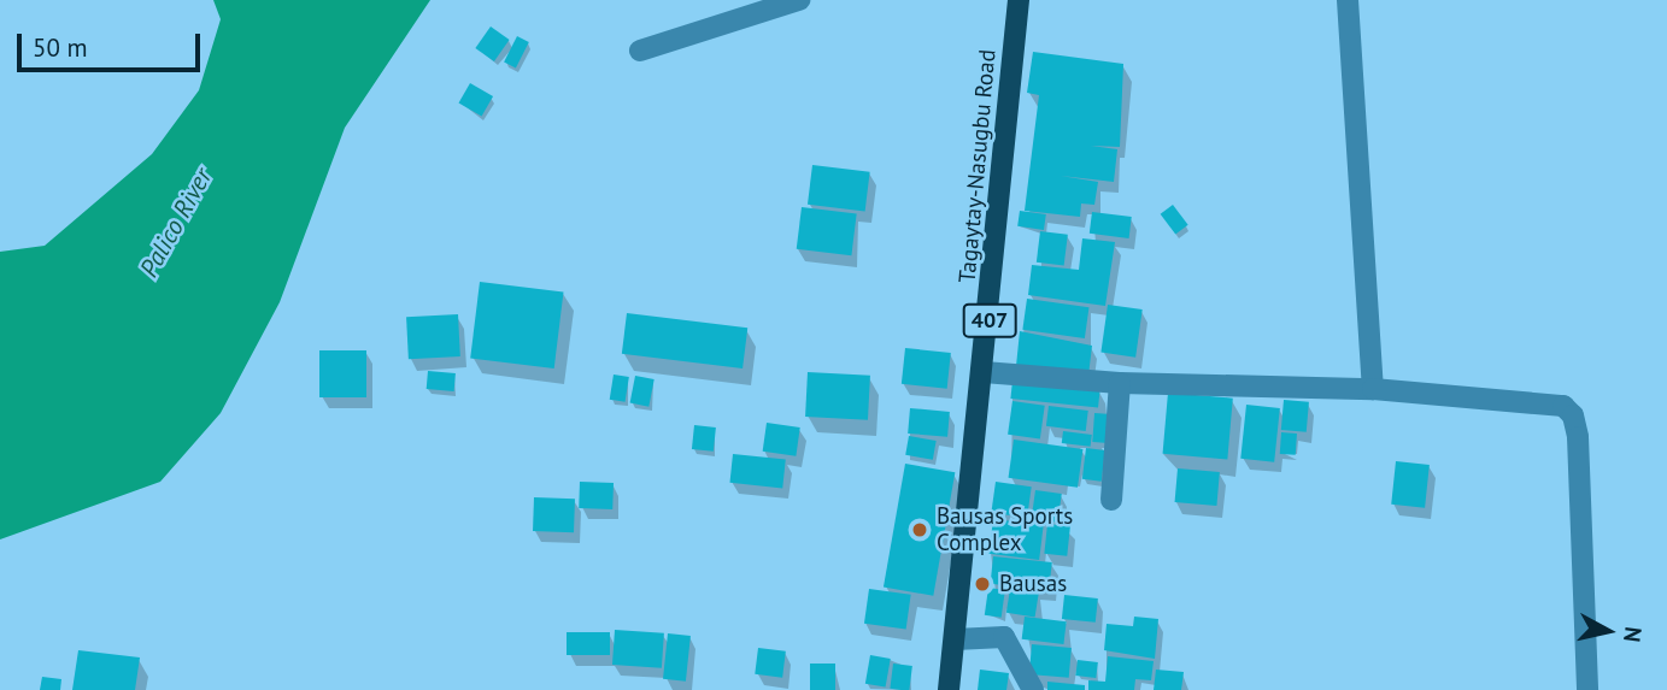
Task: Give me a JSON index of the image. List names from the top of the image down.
{
  "streets": {
    "main road": ["Tagaytay-Nasugbu Road", "407"]
  },
  "water": ["Palico River"],
  "places": ["Bausas Sports Complex", "Bausas"],
  "scale_bar": "50 m",
  "north": "right"
}
